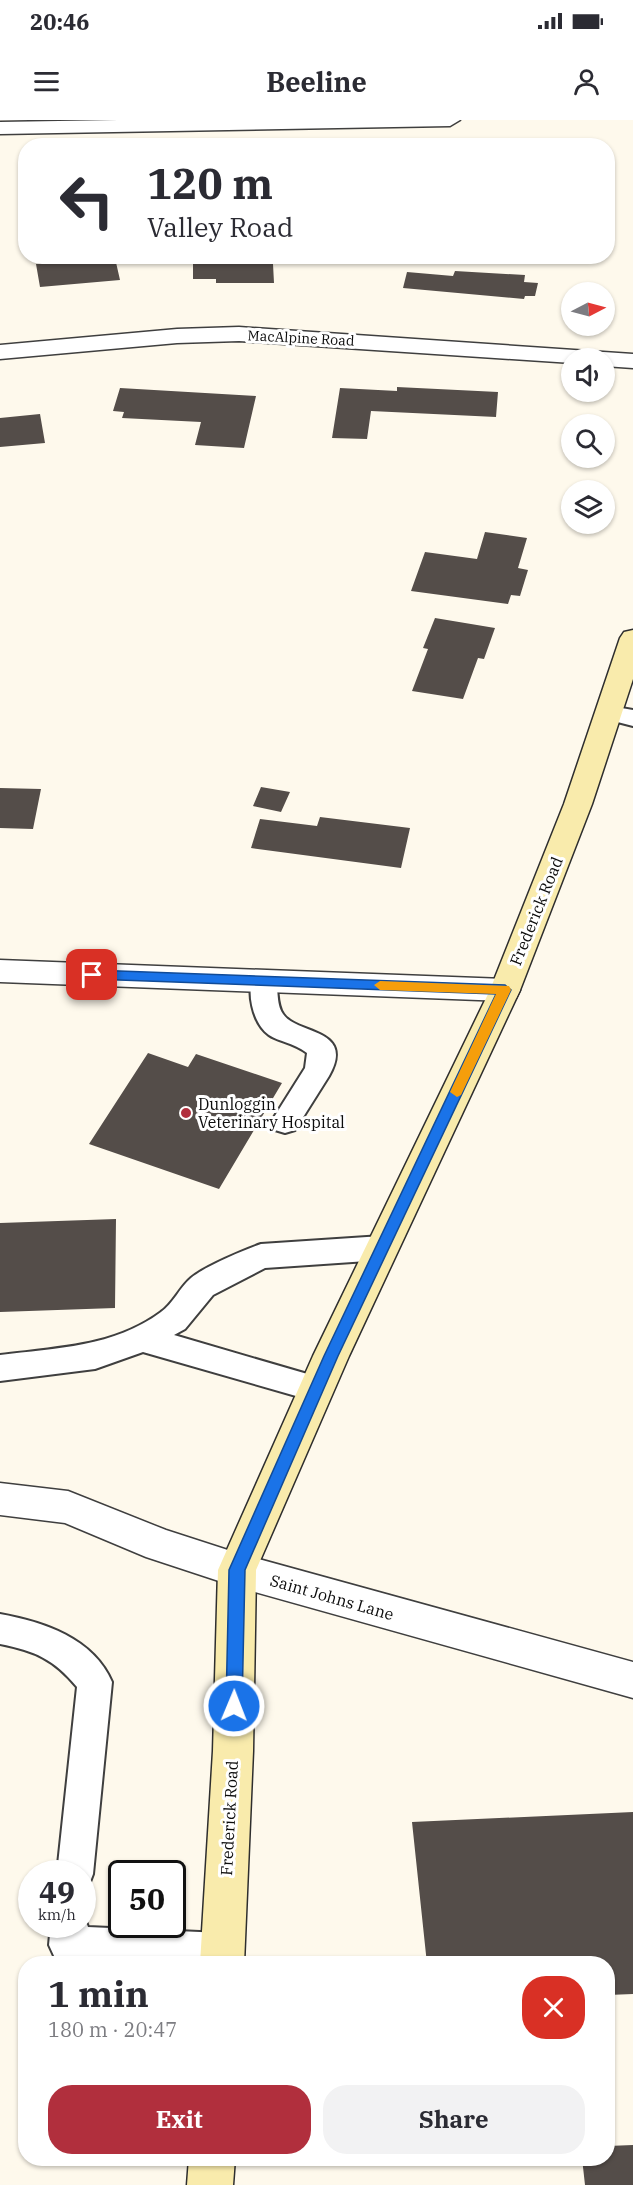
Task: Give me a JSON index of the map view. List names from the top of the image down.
{
  "streets": {
    "main road": ["Frederick Road"],
    "street": ["MacAlpine Road", "Saint Johns Lane"]
  },
  "crossings": [
    ["Frederick Road", "Saint Johns Lane"]
  ],
  "places": ["Dunloggin Veterinary Hospital"],
  "north": "right",
  "page": {
    "status": "20:46",
    "header": "Beeline",
    "turn": ["120 m", "Valley Road"],
    "speed": "49 km/h",
    "limit": "50",
    "heading": ["1 min", "180 m · 20:47"],
    "buttons": ["Exit", "Share"]
  }
}
